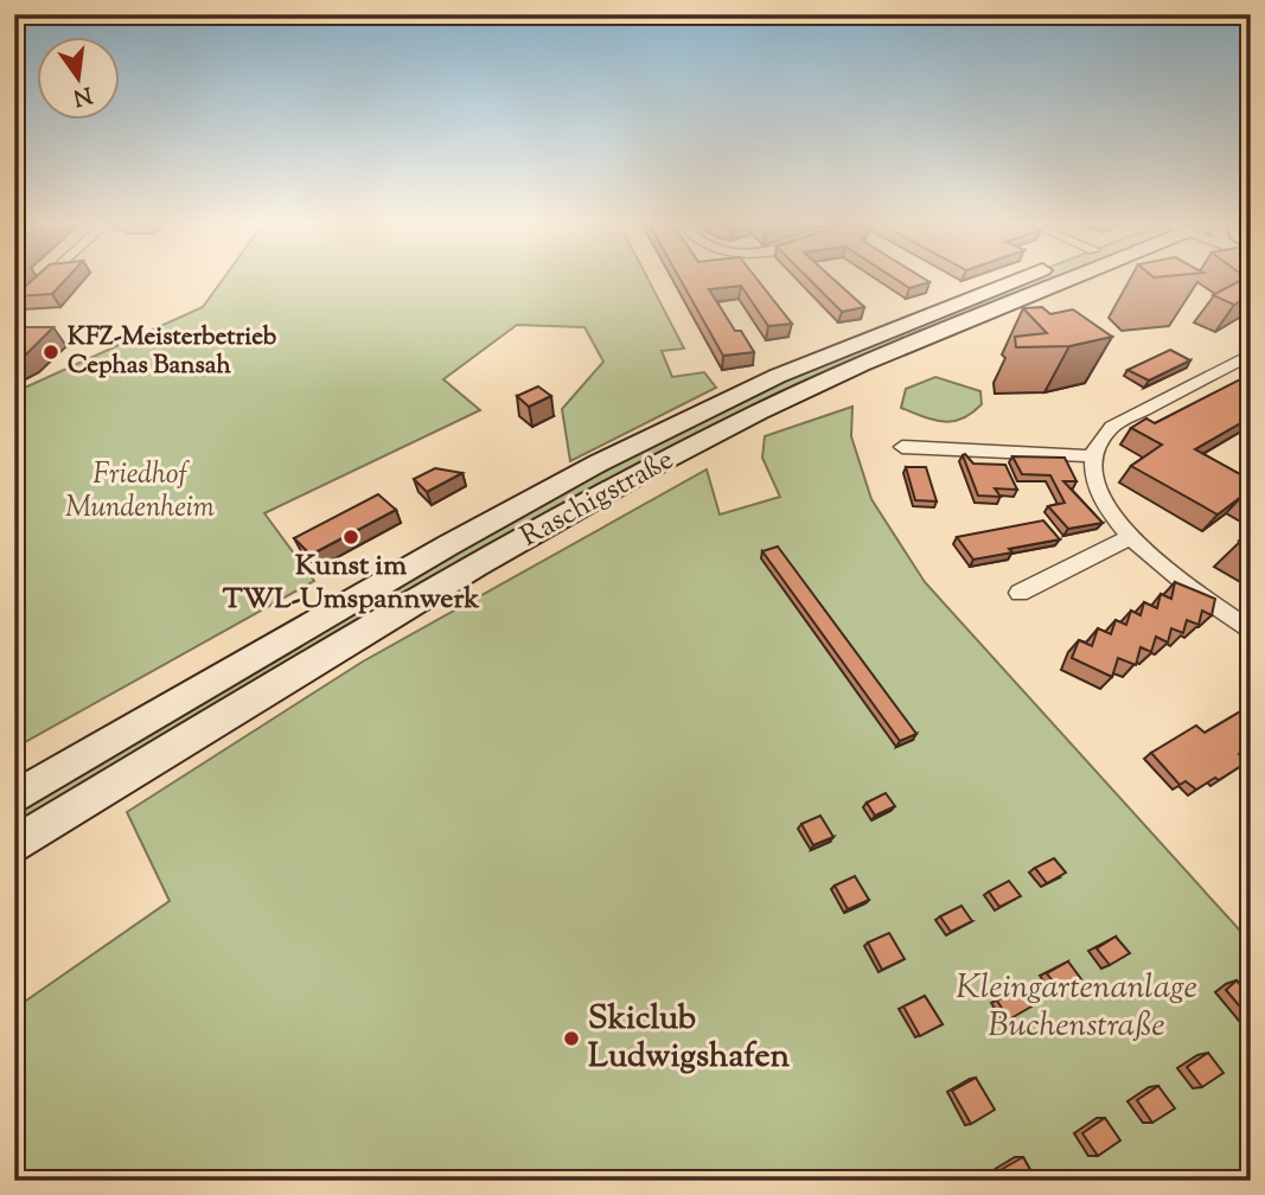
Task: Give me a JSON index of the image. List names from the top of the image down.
{
  "streets": {
    "street": ["Raschigstraße"]
  },
  "parks": ["Friedhof Mundenheim", "Kleingartenanlage Buchenstraße"],
  "places": ["KFZ-Meisterbetrieb Cephas Bansah", "Kunst im TWL-Umspannwerk", "Skiclub Ludwigshafen"],
  "north": "bottom"
}
